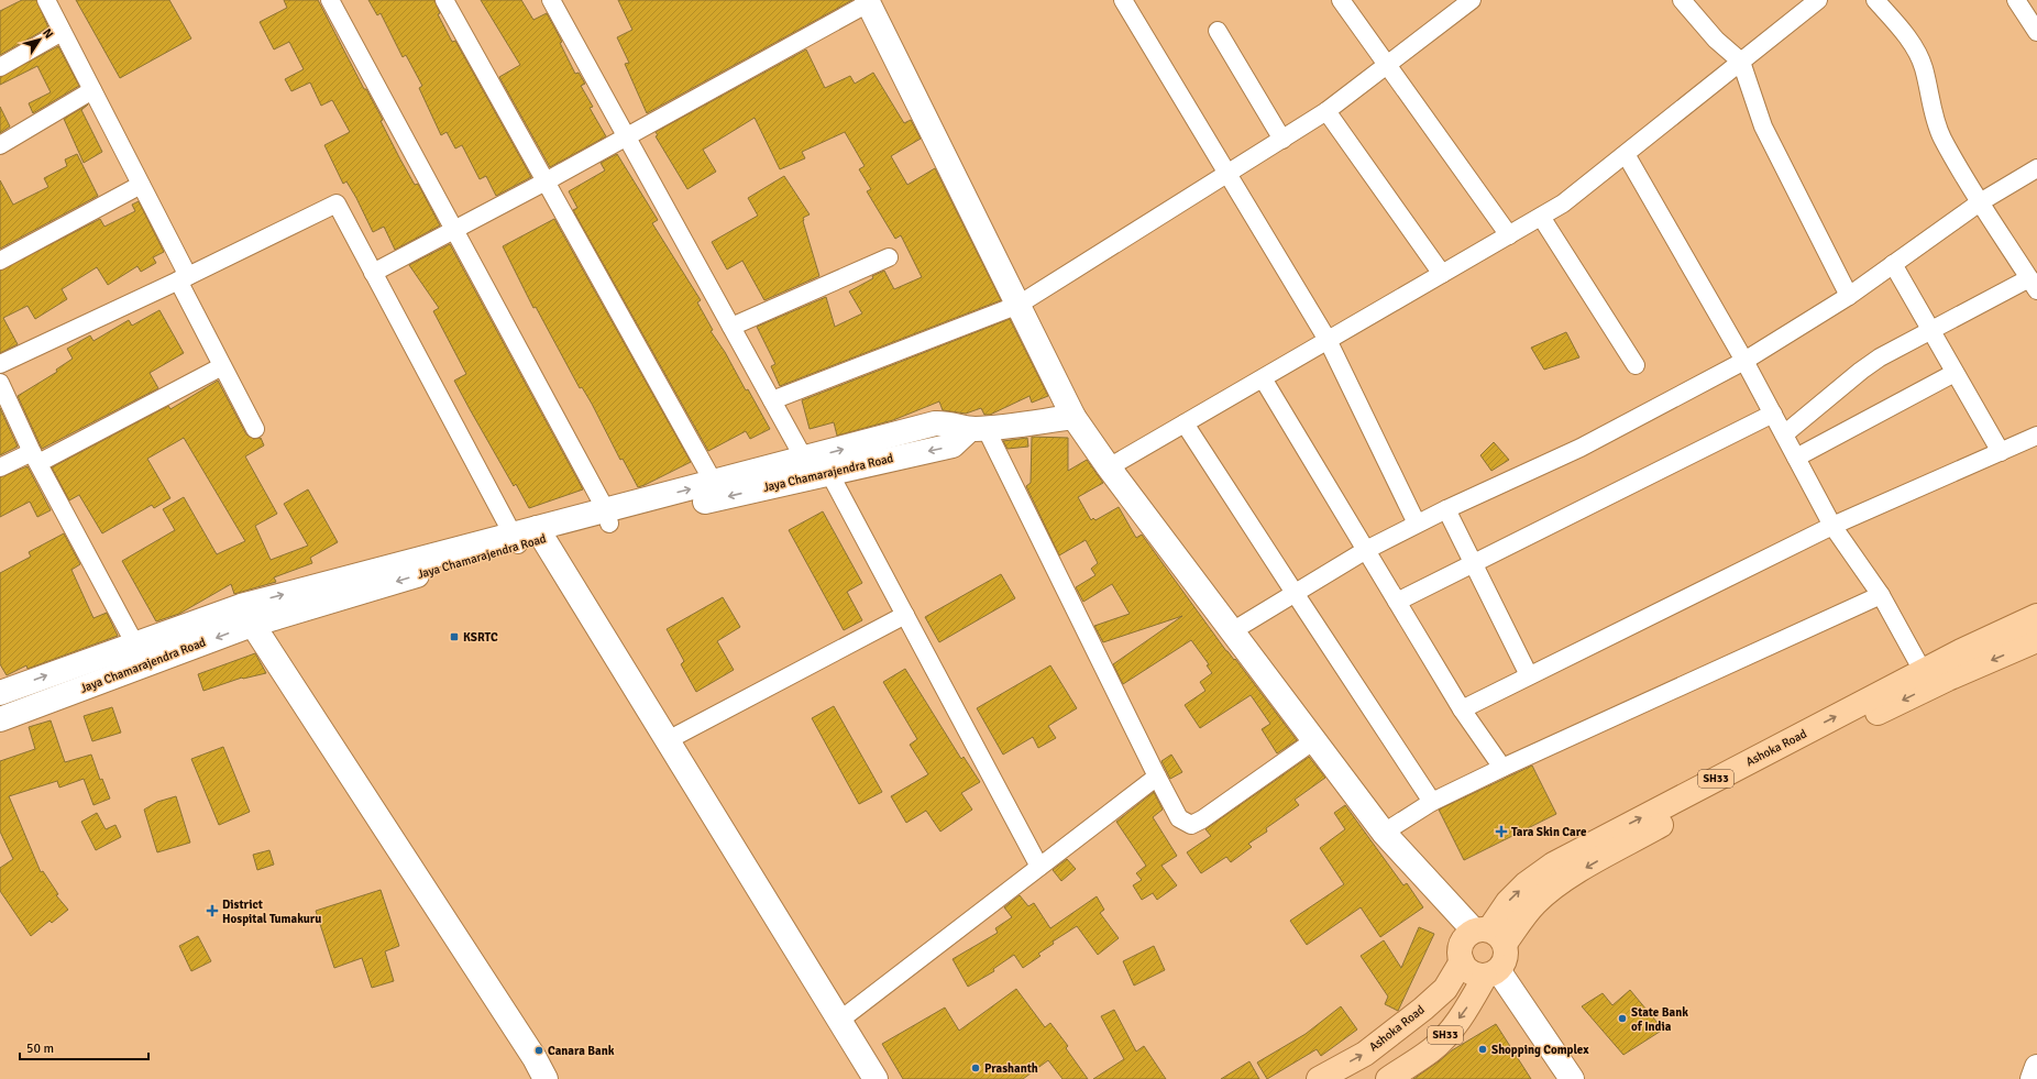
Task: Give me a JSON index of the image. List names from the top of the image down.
{
  "streets": {
    "main road": ["Jaya Chamarajendra Road", "Ashoka Road", "SH33"]
  },
  "crossings": [
    ["Ashoka Road", "SH33"]
  ],
  "places": {
    "transit": ["KSRTC"],
    "health": ["Tara Skin Care", "District Hospital Tumakuru"],
    "other": [
      "State Bank of India",
      "Shopping Complex",
      "Canara Bank",
      "Prashanth"
    ]
  },
  "scale_bar": "50 m",
  "north": "top right"
}
